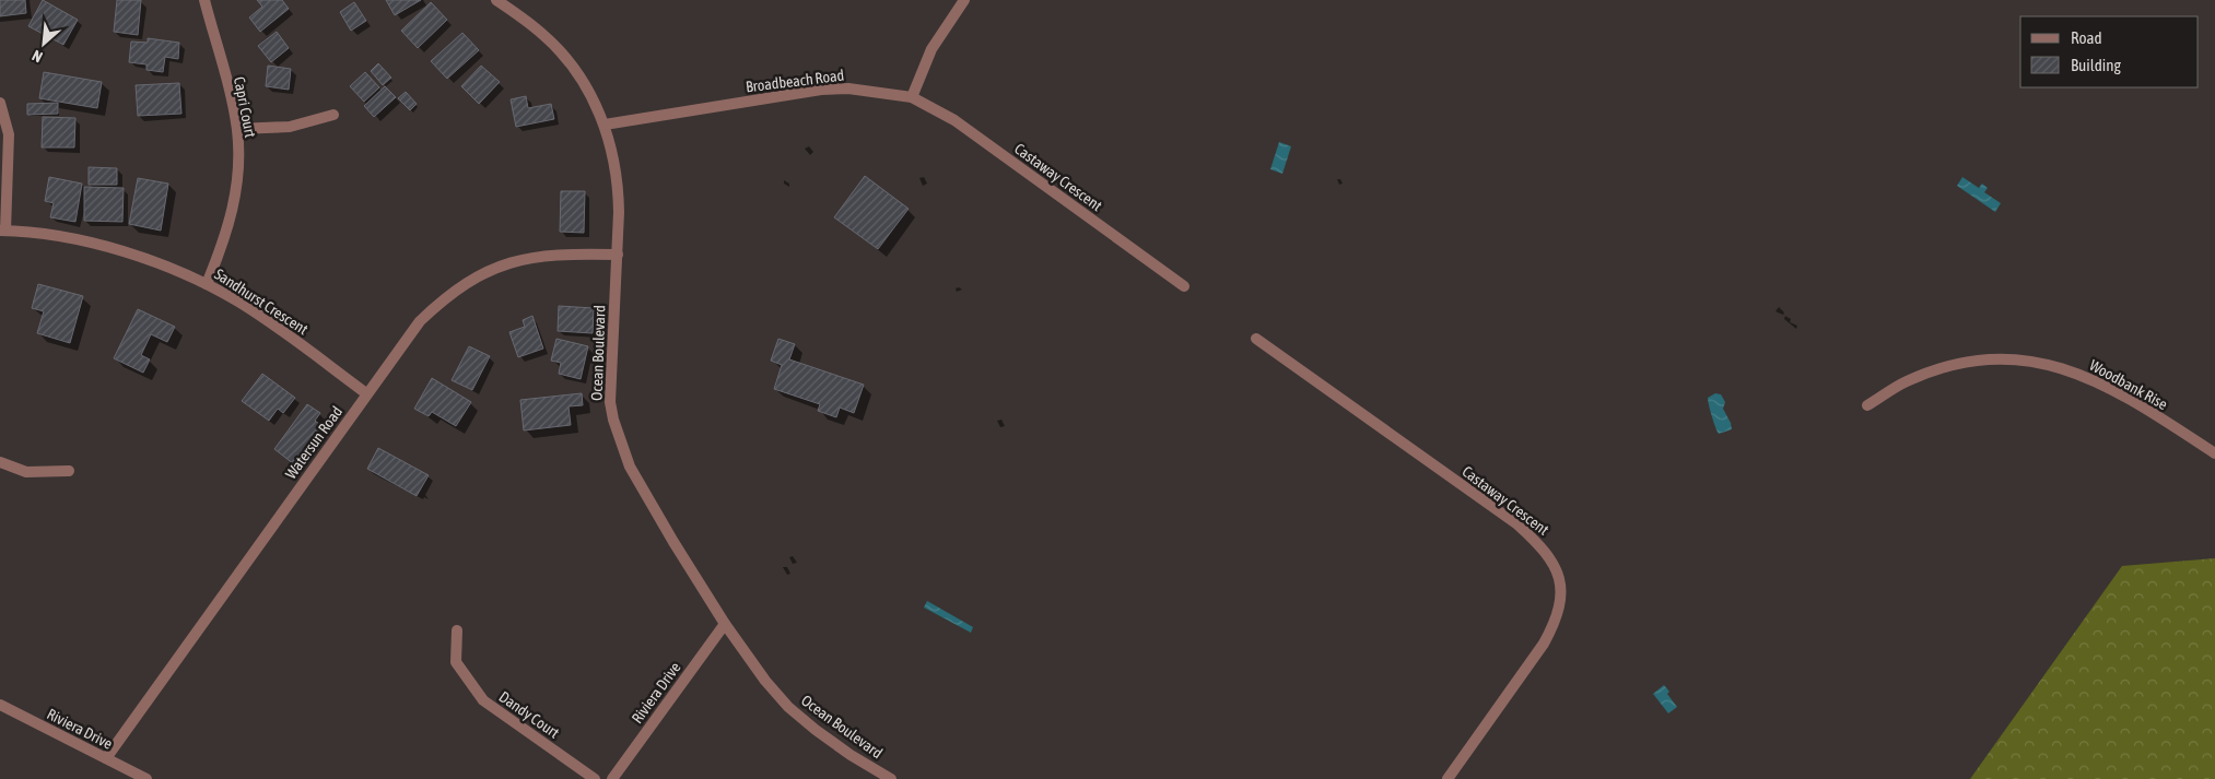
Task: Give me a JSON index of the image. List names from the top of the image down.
{
  "streets": {
    "street": [
      "Broadbeach Road",
      "Capri Court",
      "Castaway Crescent",
      "Sandhurst Crescent",
      "Ocean Boulevard",
      "Woodbank Rise",
      "Watersun Road",
      "Riviera Drive",
      "Dandy Court"
    ]
  },
  "crossings": [
    ["Broadbeach Road", "Castaway Crescent"],
    ["Broadbeach Road", "Ocean Boulevard"],
    ["Capri Court", "Sandhurst Crescent"],
    ["Sandhurst Crescent", "Watersun Road"],
    ["Ocean Boulevard", "Watersun Road"],
    ["Ocean Boulevard", "Riviera Drive"],
    ["Watersun Road", "Riviera Drive"]
  ],
  "legend": ["Road", "Building"],
  "north": "bottom left"
}
